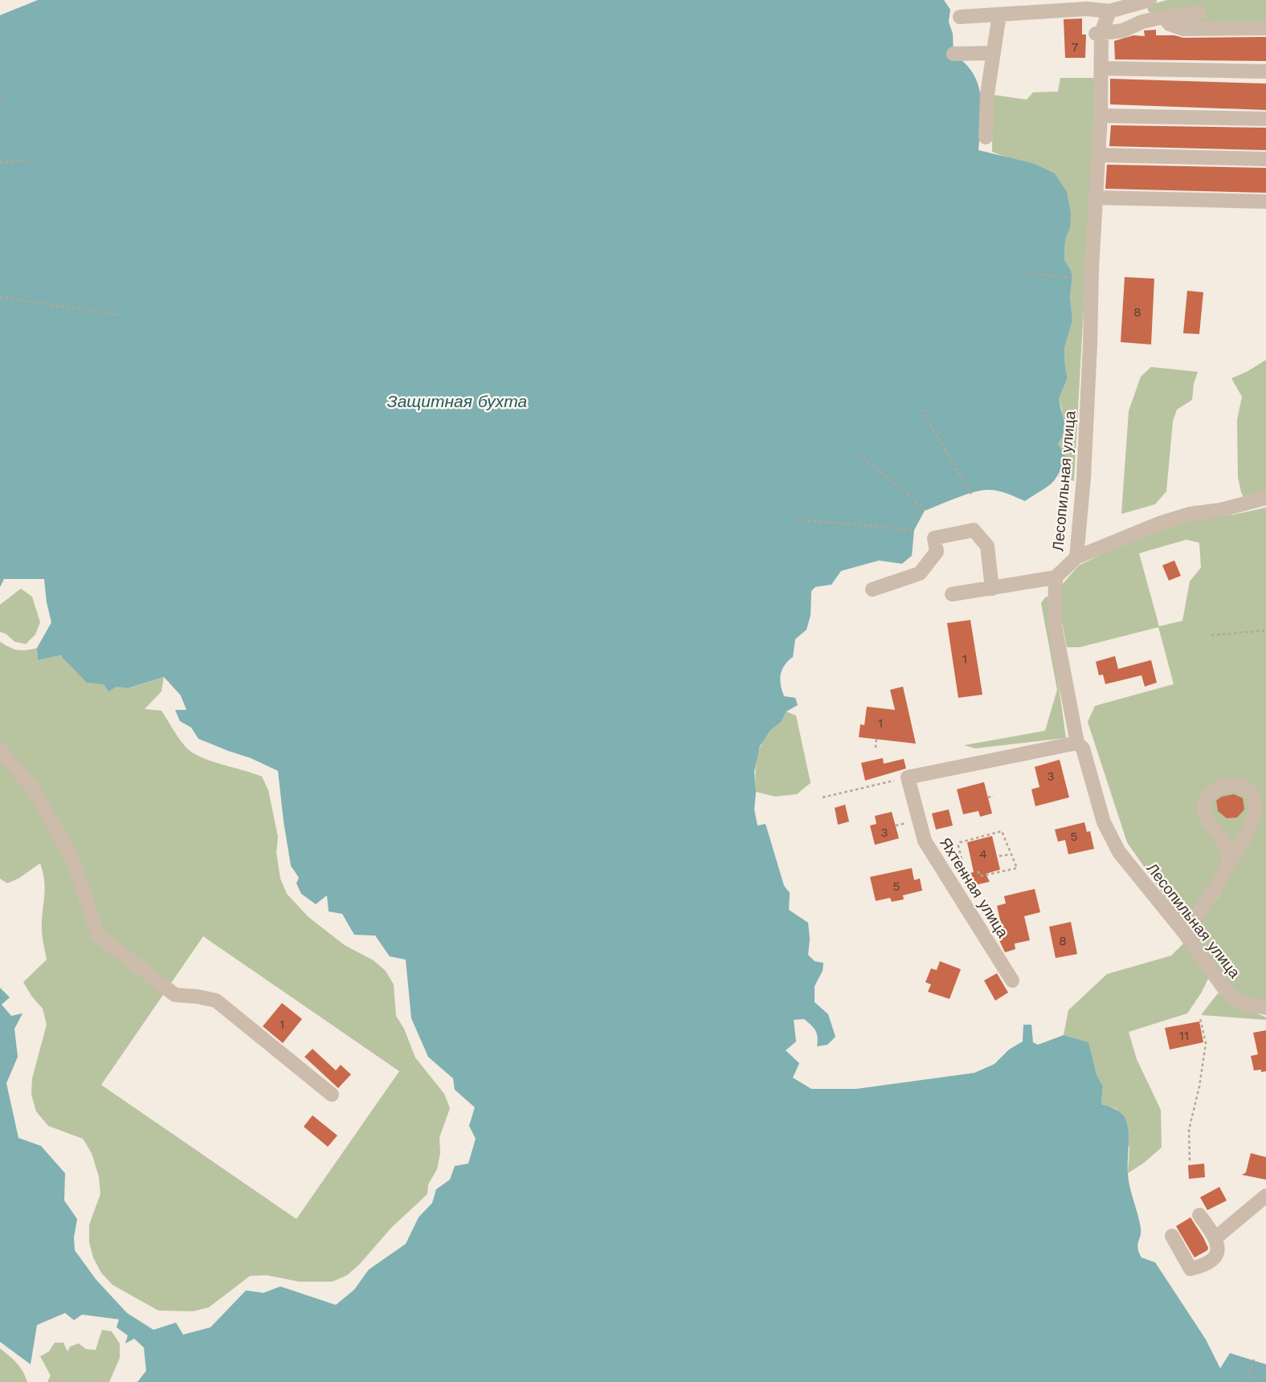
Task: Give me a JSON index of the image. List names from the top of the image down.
{
  "streets": {
    "street": ["Лесопильная улица", "Яхтенная улица"]
  },
  "water": ["Защитная бухта"],
  "house_numbers": [
    "7",
    "8",
    "1",
    "1",
    "3",
    "3",
    "5",
    "4",
    "5",
    "8",
    "1",
    "11"
  ]
}
